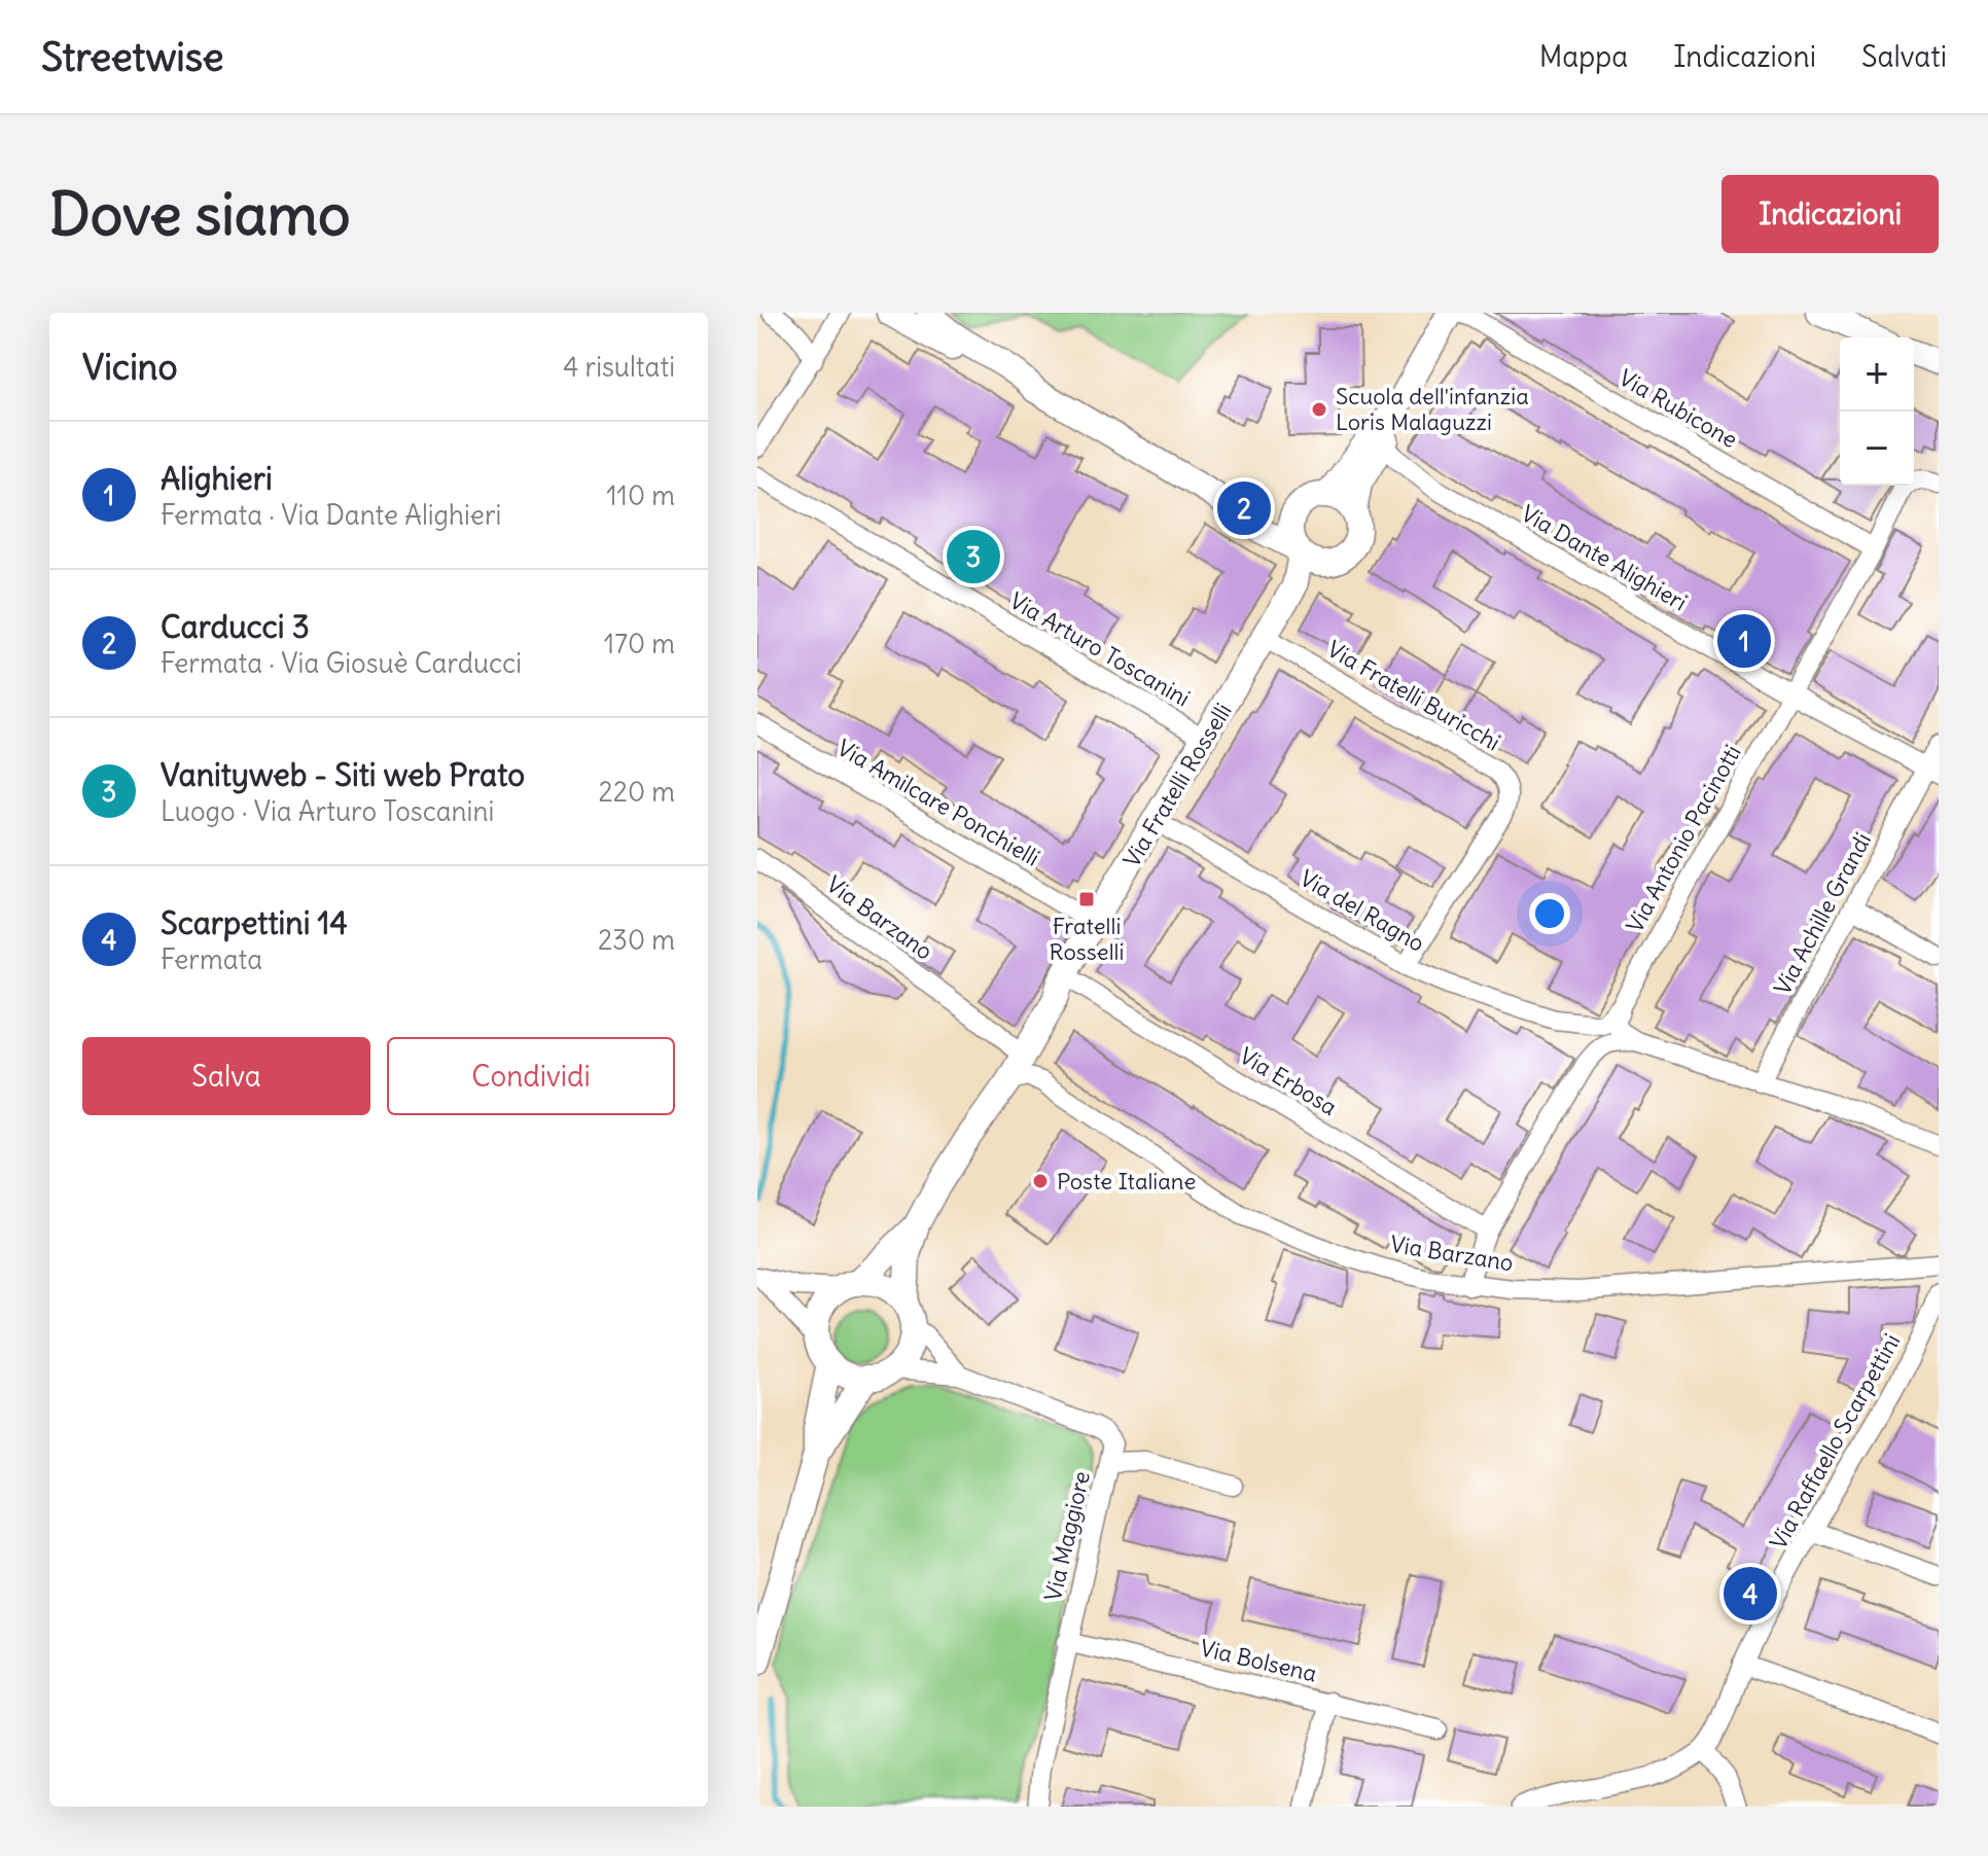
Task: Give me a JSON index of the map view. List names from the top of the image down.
{
  "streets": {
    "street": [
      "Via Rubicone",
      "Via Dante Alighieri",
      "Via Arturo Toscanini",
      "Via Fratelli Buricchi",
      "Via Fratelli Rosselli",
      "Via Amilcare Ponchielli",
      "Via Antonio Pacinotti",
      "Via del Ragno",
      "Via Achille Grandi",
      "Via Barzano",
      "Via Erbosa",
      "Via Raffaello Scarpettini",
      "Via Maggiore",
      "Via Bolsena"
    ]
  },
  "crossings": [
    ["Via Rubicone", "Via Antonio Pacinotti"],
    ["Via Dante Alighieri", "Via Antonio Pacinotti"],
    ["Via Dante Alighieri", "Via Achille Grandi"],
    ["Via Arturo Toscanini", "Via Fratelli Rosselli"],
    ["Via Fratelli Buricchi", "Via Fratelli Rosselli"],
    ["Via Fratelli Buricchi", "Via del Ragno"],
    ["Via Fratelli Rosselli", "Via Amilcare Ponchielli"],
    ["Via Fratelli Rosselli", "Via del Ragno"],
    ["Via Fratelli Rosselli", "Via Barzano"],
    ["Via Fratelli Rosselli", "Via Erbosa"],
    ["Via Maggiore", "Via Bolsena"]
  ],
  "places": {
    "other": ["Scuola dell'infanzia Loris Malaguzzi", "Poste Italiane"],
    "transit": ["Fratelli Rosselli"]
  },
  "page": {
    "header": "Streetwise",
    "nav": ["Mappa", "Indicazioni", "Salvati"],
    "buttons": [
      "Indicazioni",
      ["Salva", "Condividi"]
    ],
    "title": "Dove siamo",
    "heading": ["Vicino", "4 risultati"],
    "map_buttons": ["+", "−"],
    "list": [
      {
        "mark": "1",
        "name": "Alighieri",
        "note": "Fermata · Via Dante Alighieri",
        "value": "110 m"
      },
      {
        "mark": "2",
        "name": "Carducci 3",
        "note": "Fermata · Via Giosuè Carducci",
        "value": "170 m"
      },
      {
        "mark": "3",
        "name": "Vanityweb - Siti web Prato",
        "note": "Luogo · Via Arturo Toscanini",
        "value": "220 m"
      },
      {
        "mark": "4",
        "name": "Scarpettini 14",
        "note": "Fermata",
        "value": "230 m"
      }
    ],
    "pins": [
      "2",
      "3",
      "1",
      "4"
    ]
  }
}
